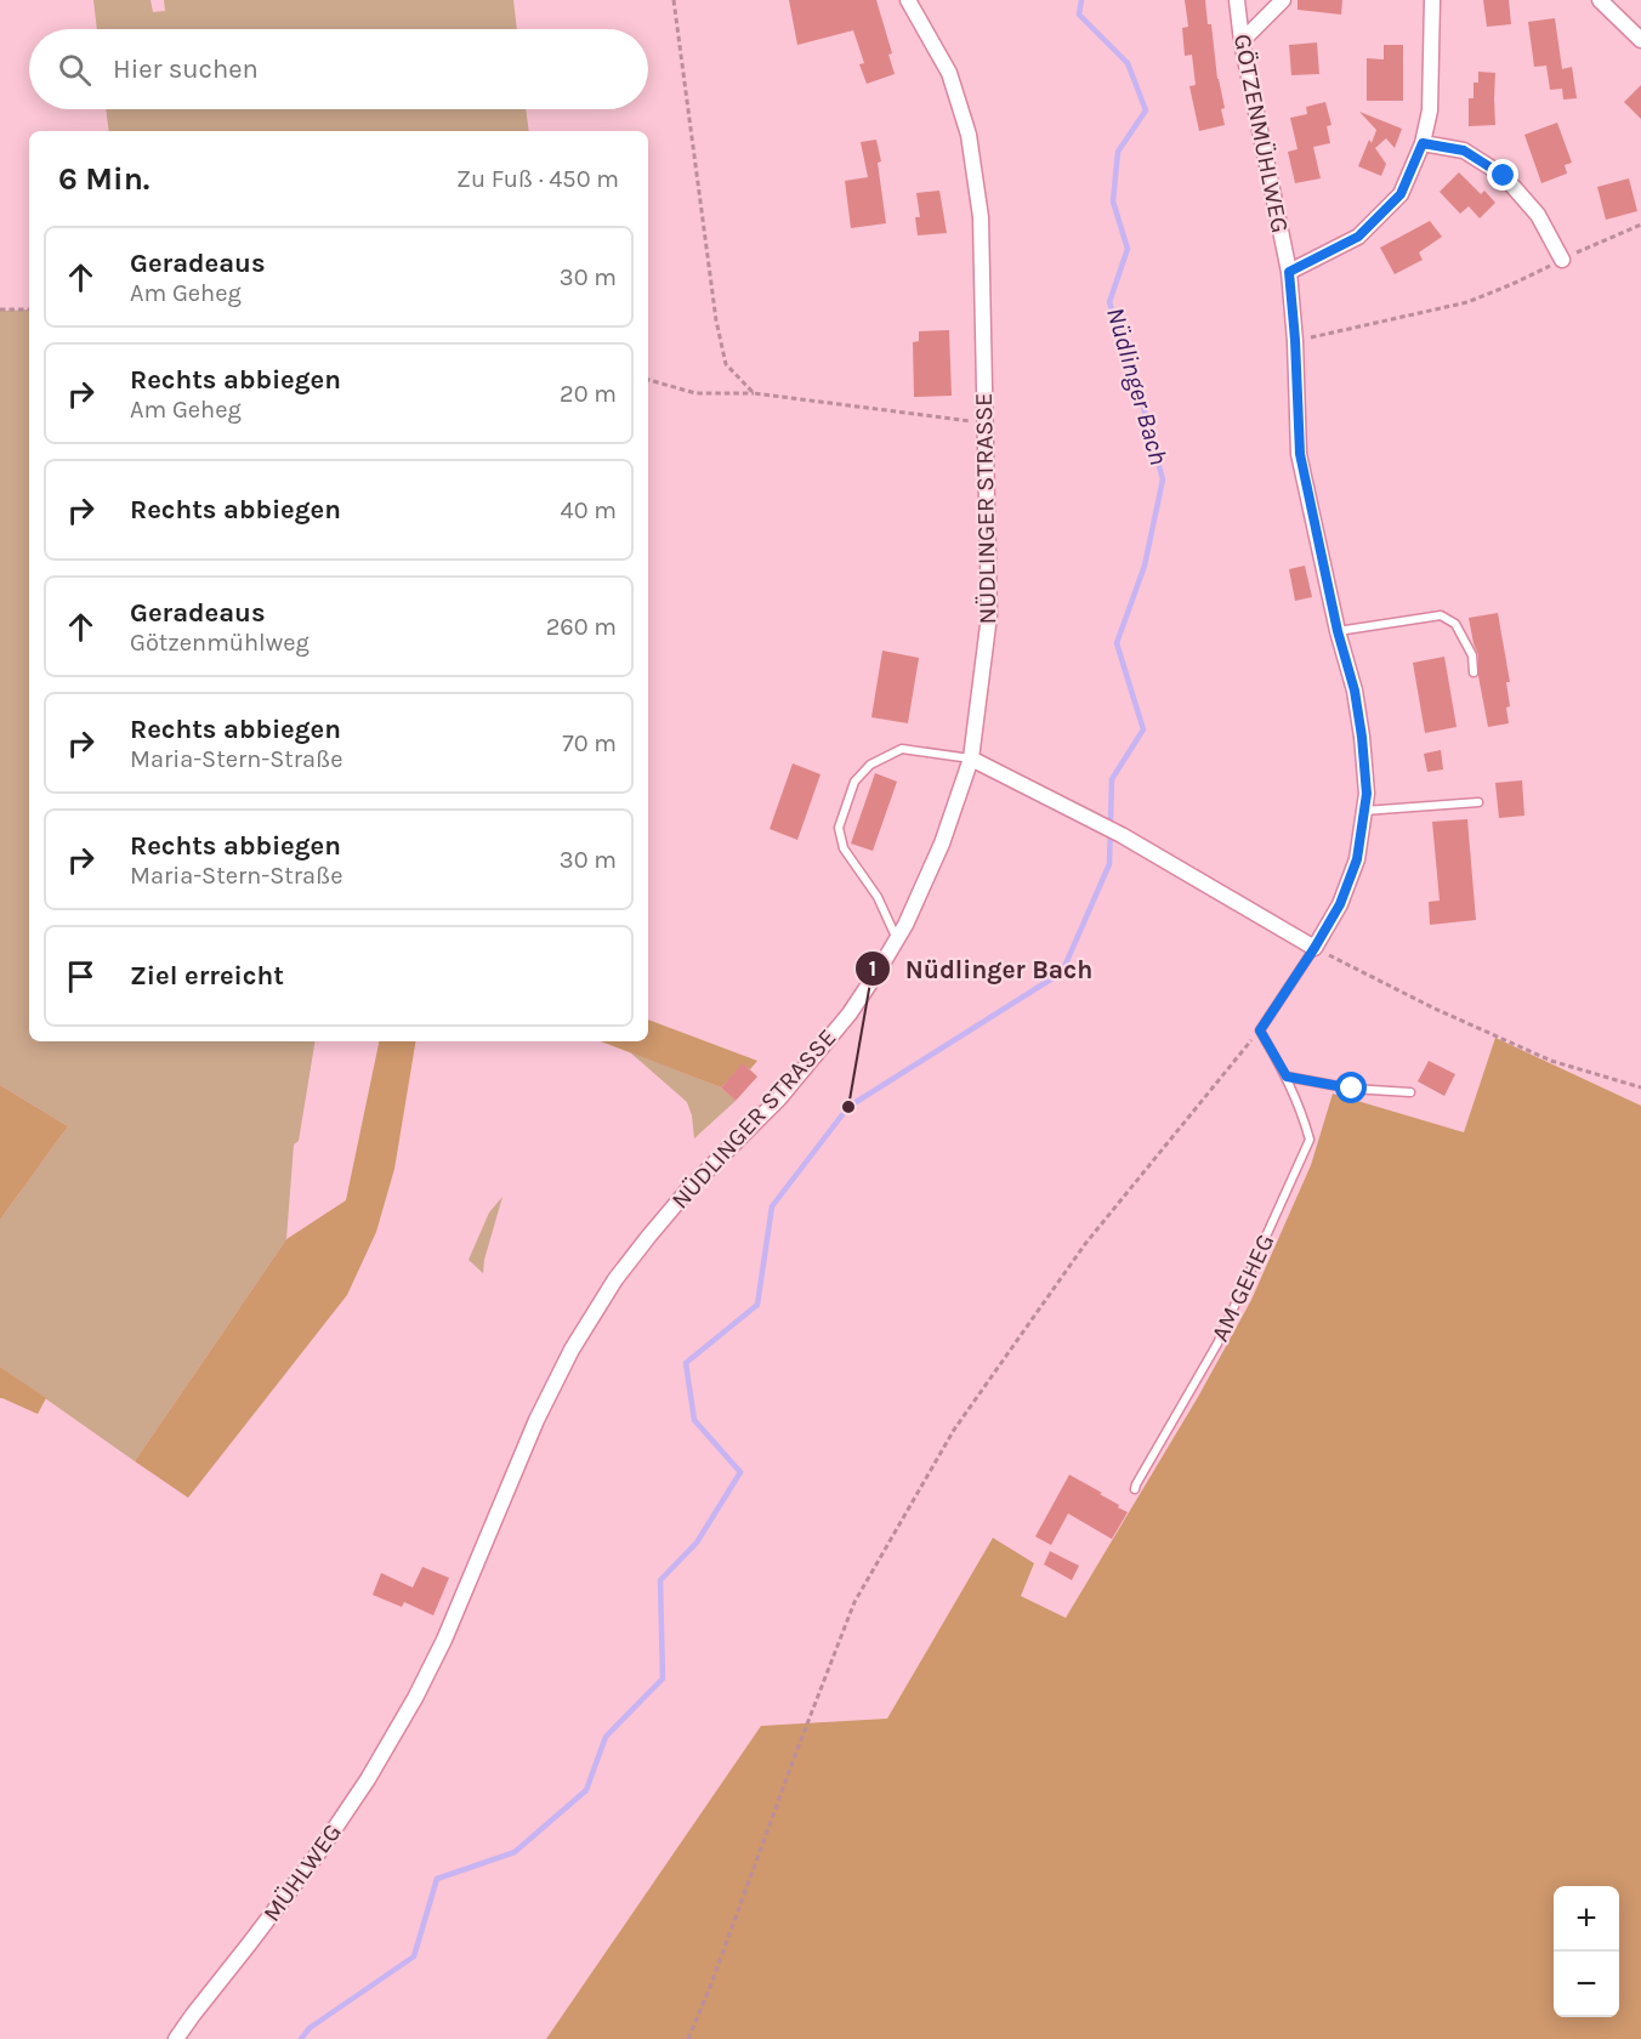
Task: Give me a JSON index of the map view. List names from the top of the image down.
{
  "streets": {
    "street": ["GÖTZENMÜHLWEG", "NÜDLINGER STRASSE", "MÜHLWEG"],
    "lane": ["AM GEHEG"]
  },
  "crossings": [
    ["NÜDLINGER STRASSE", "MÜHLWEG"]
  ],
  "water": ["Nüdlinger Bach"],
  "places": ["Nüdlinger Bach"],
  "page": {
    "search": "Hier suchen",
    "heading": ["6 Min.", "Zu Fuß · 450 m"],
    "list": [
      ["Geradeaus", "Am Geheg", "30 m"],
      ["Rechts abbiegen", "Am Geheg", "20 m"],
      ["Rechts abbiegen", "40 m"],
      ["Geradeaus", "Götzenmühlweg", "260 m"],
      ["Rechts abbiegen", "Maria-Stern-Straße", "70 m"],
      ["Rechts abbiegen", "Maria-Stern-Straße", "30 m"],
      "Ziel erreicht"
    ],
    "map_buttons": ["+", "−"]
  }
}
